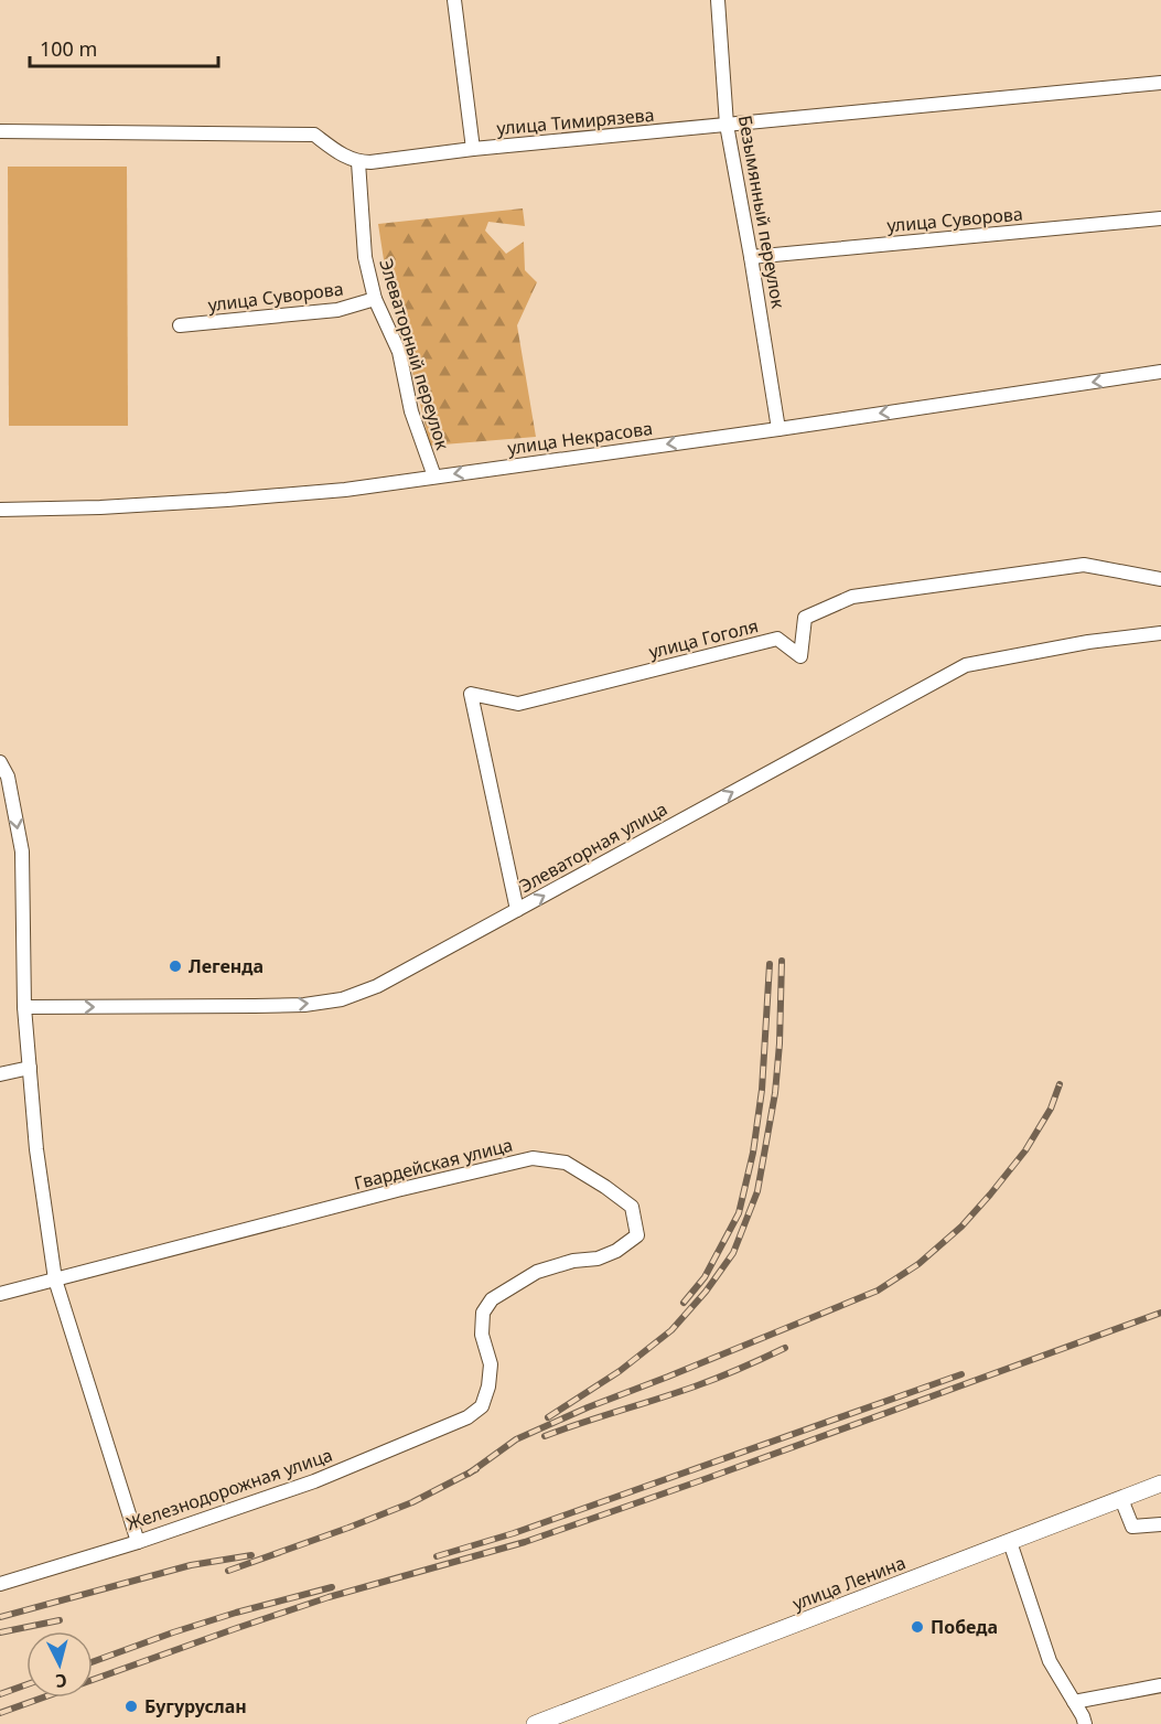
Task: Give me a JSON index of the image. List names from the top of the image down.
{
  "streets": {
    "main road": ["улица Ленина"],
    "street": [
      "улица Тимирязева",
      "Безымянный переулок",
      "улица Суворова",
      "Элеваторный переулок",
      "улица Некрасова",
      "улица Гоголя",
      "Элеваторная улица",
      "Гвардейская улица",
      "Железнодорожная улица"
    ]
  },
  "crossings": [
    ["улица Тимирязева", "Безымянный переулок"],
    ["улица Тимирязева", "Элеваторный переулок"],
    ["Безымянный переулок", "улица Суворова"],
    ["Безымянный переулок", "улица Некрасова"],
    ["улица Суворова", "Элеваторный переулок"],
    ["Элеваторный переулок", "улица Некрасова"],
    ["улица Гоголя", "Элеваторная улица"],
    ["Гвардейская улица", "Железнодорожная улица"]
  ],
  "one_way": ["улица Некрасова", "Элеваторная улица"],
  "places": ["Легенда", "Победа", "Бугуруслан"],
  "scale_bar": "100 m",
  "north": "bottom"
}
